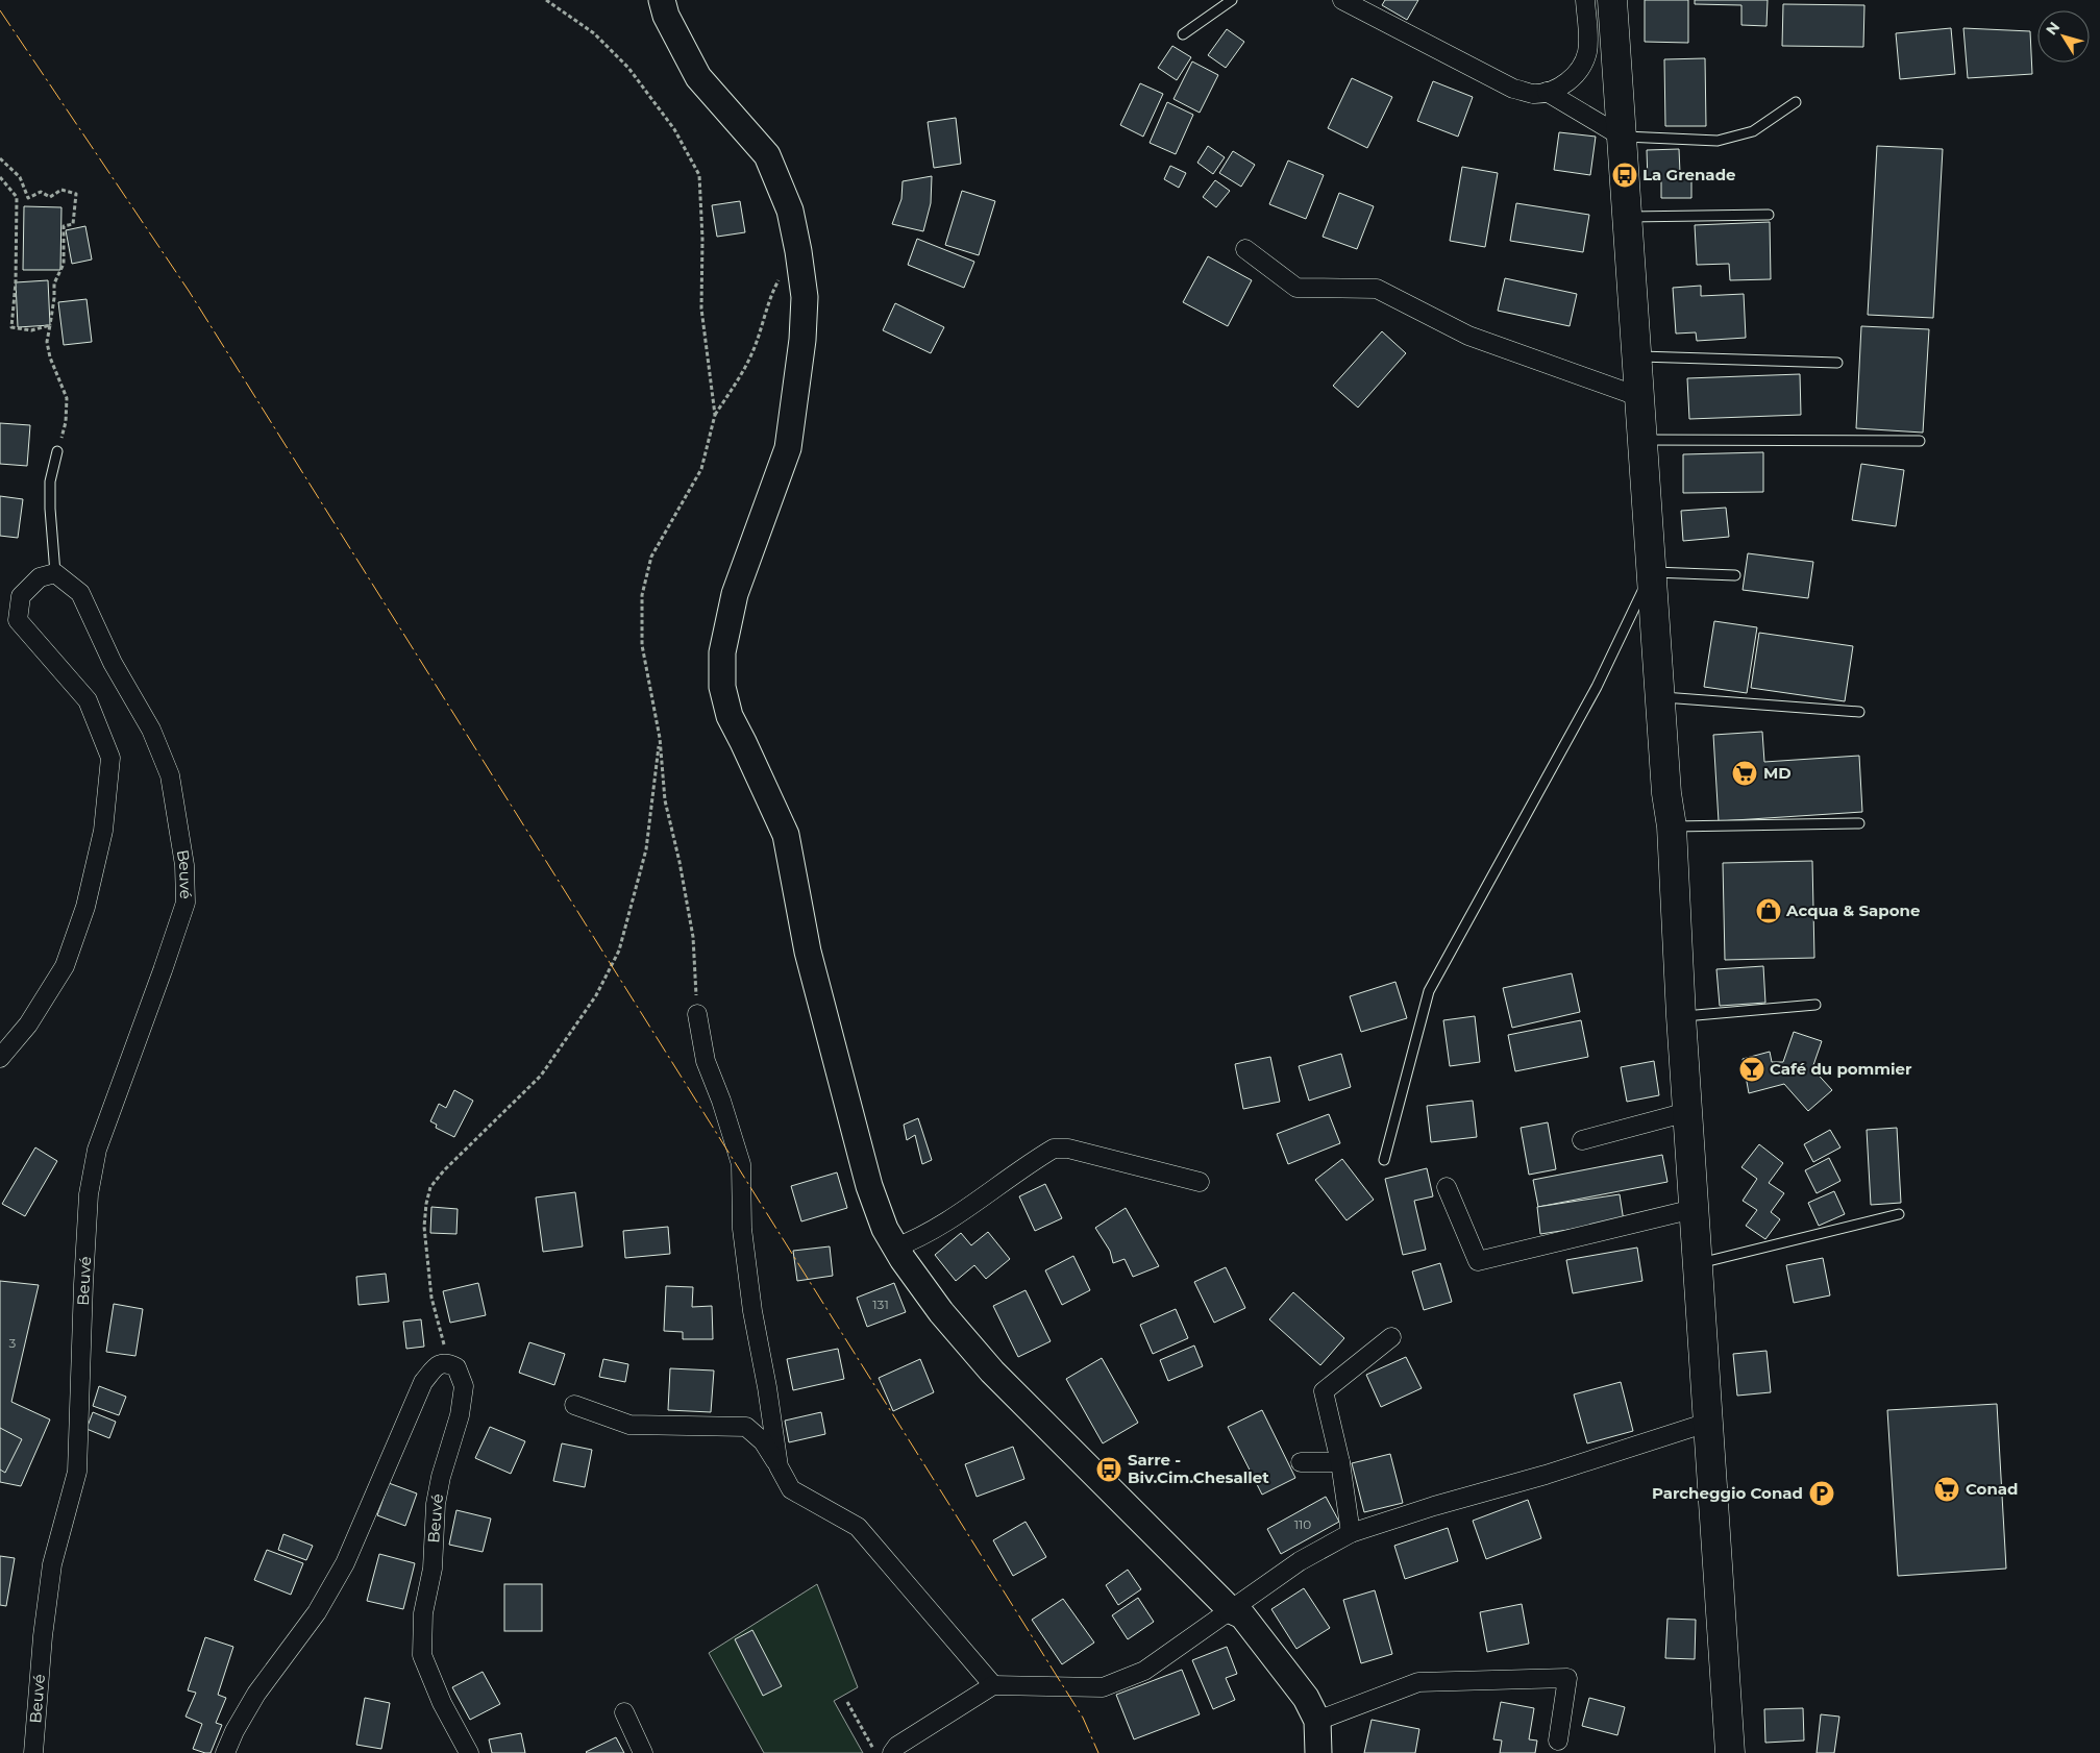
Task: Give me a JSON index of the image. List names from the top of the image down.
{
  "streets": {
    "street": ["Beuvé"]
  },
  "places": {
    "bus stop": ["La Grenade", "Sarre - Biv.Cim.Chesallet"],
    "supermarket": ["MD", "Conad"],
    "shop": ["Acqua & Sapone"],
    "bar": ["Café du pommier"],
    "parking": ["Parcheggio Conad"]
  },
  "house_numbers": ["131", "3", "110"],
  "north": "top left"
}
